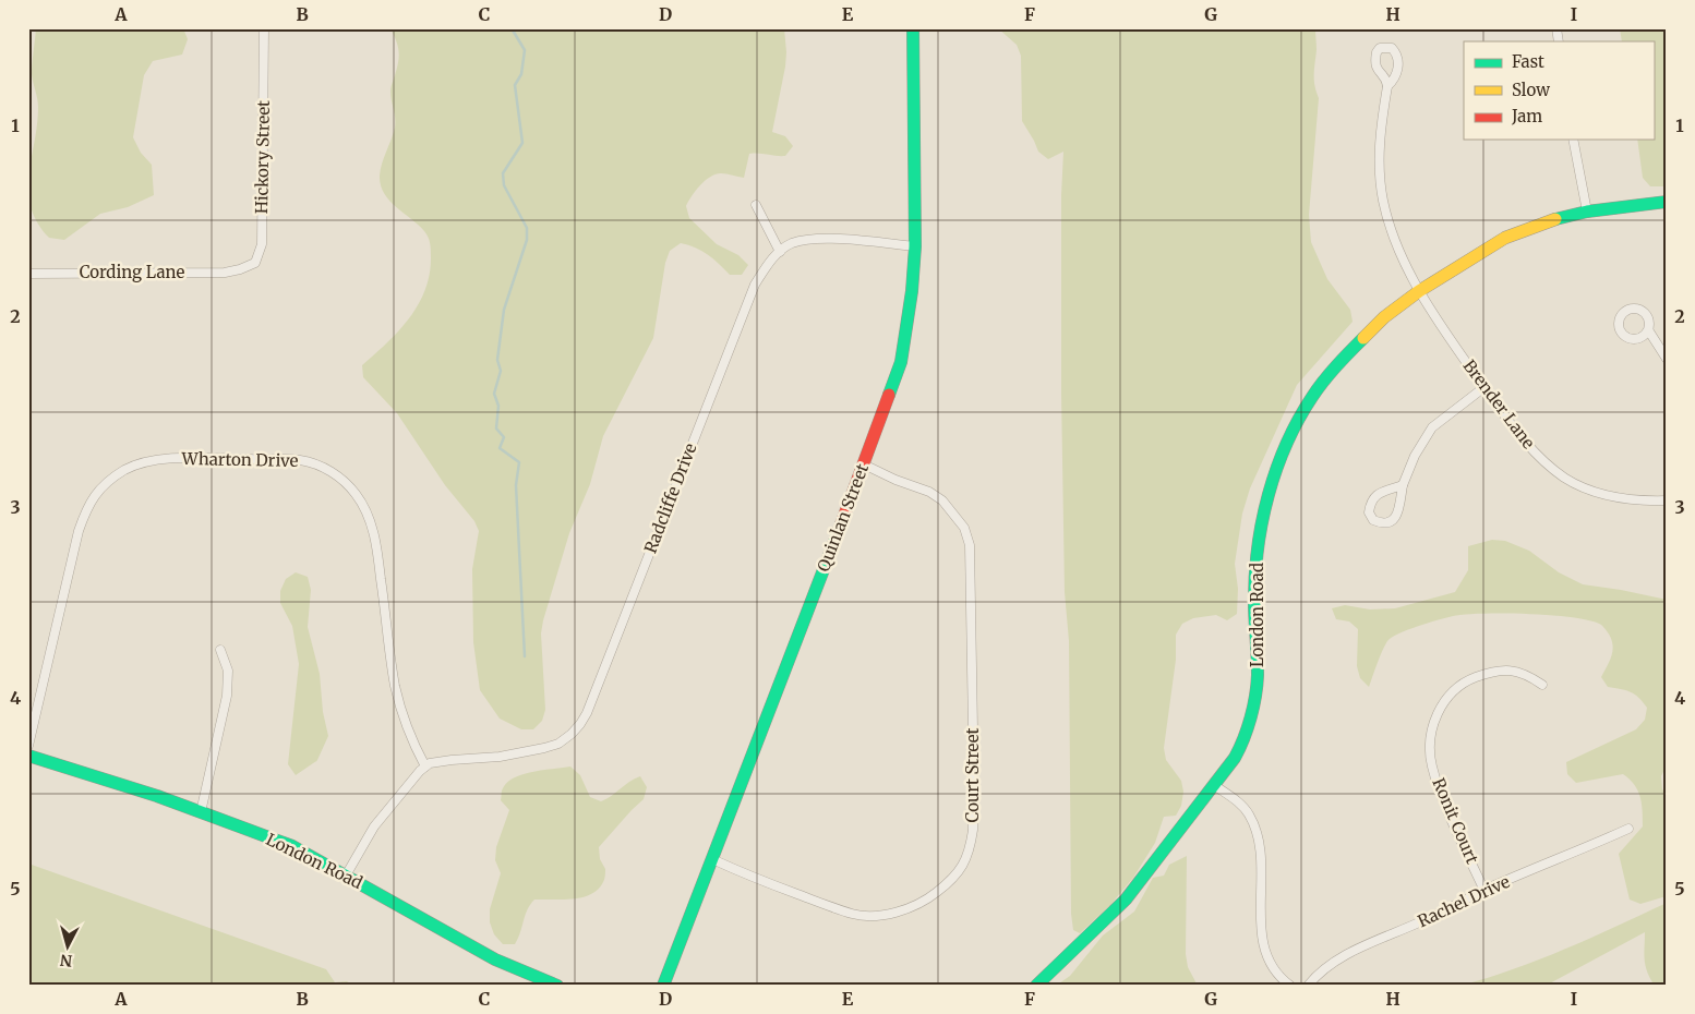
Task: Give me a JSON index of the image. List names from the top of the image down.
{
  "streets": {
    "street": [
      "Hickory Street",
      "Cording Lane",
      "Brender Lane",
      "Wharton Drive",
      "Radcliffe Drive",
      "Quinlan Street",
      "London Road",
      "Court Street",
      "Ronit Court",
      "Rachel Drive"
    ]
  },
  "crossings": [
    ["Hickory Street", "Cording Lane"],
    ["Brender Lane", "London Road"],
    ["Wharton Drive", "Radcliffe Drive"],
    ["Radcliffe Drive", "Quinlan Street"],
    ["Quinlan Street", "Court Street"],
    ["Ronit Court", "Rachel Drive"]
  ],
  "legend": ["Fast", "Slow", "Jam"],
  "north": "bottom",
  "grid": {
    "columns": [
      "A",
      "B",
      "C",
      "D",
      "E",
      "F",
      "G",
      "H",
      "I"
    ],
    "rows": [
      "1",
      "2",
      "3",
      "4",
      "5"
    ]
  }
}
